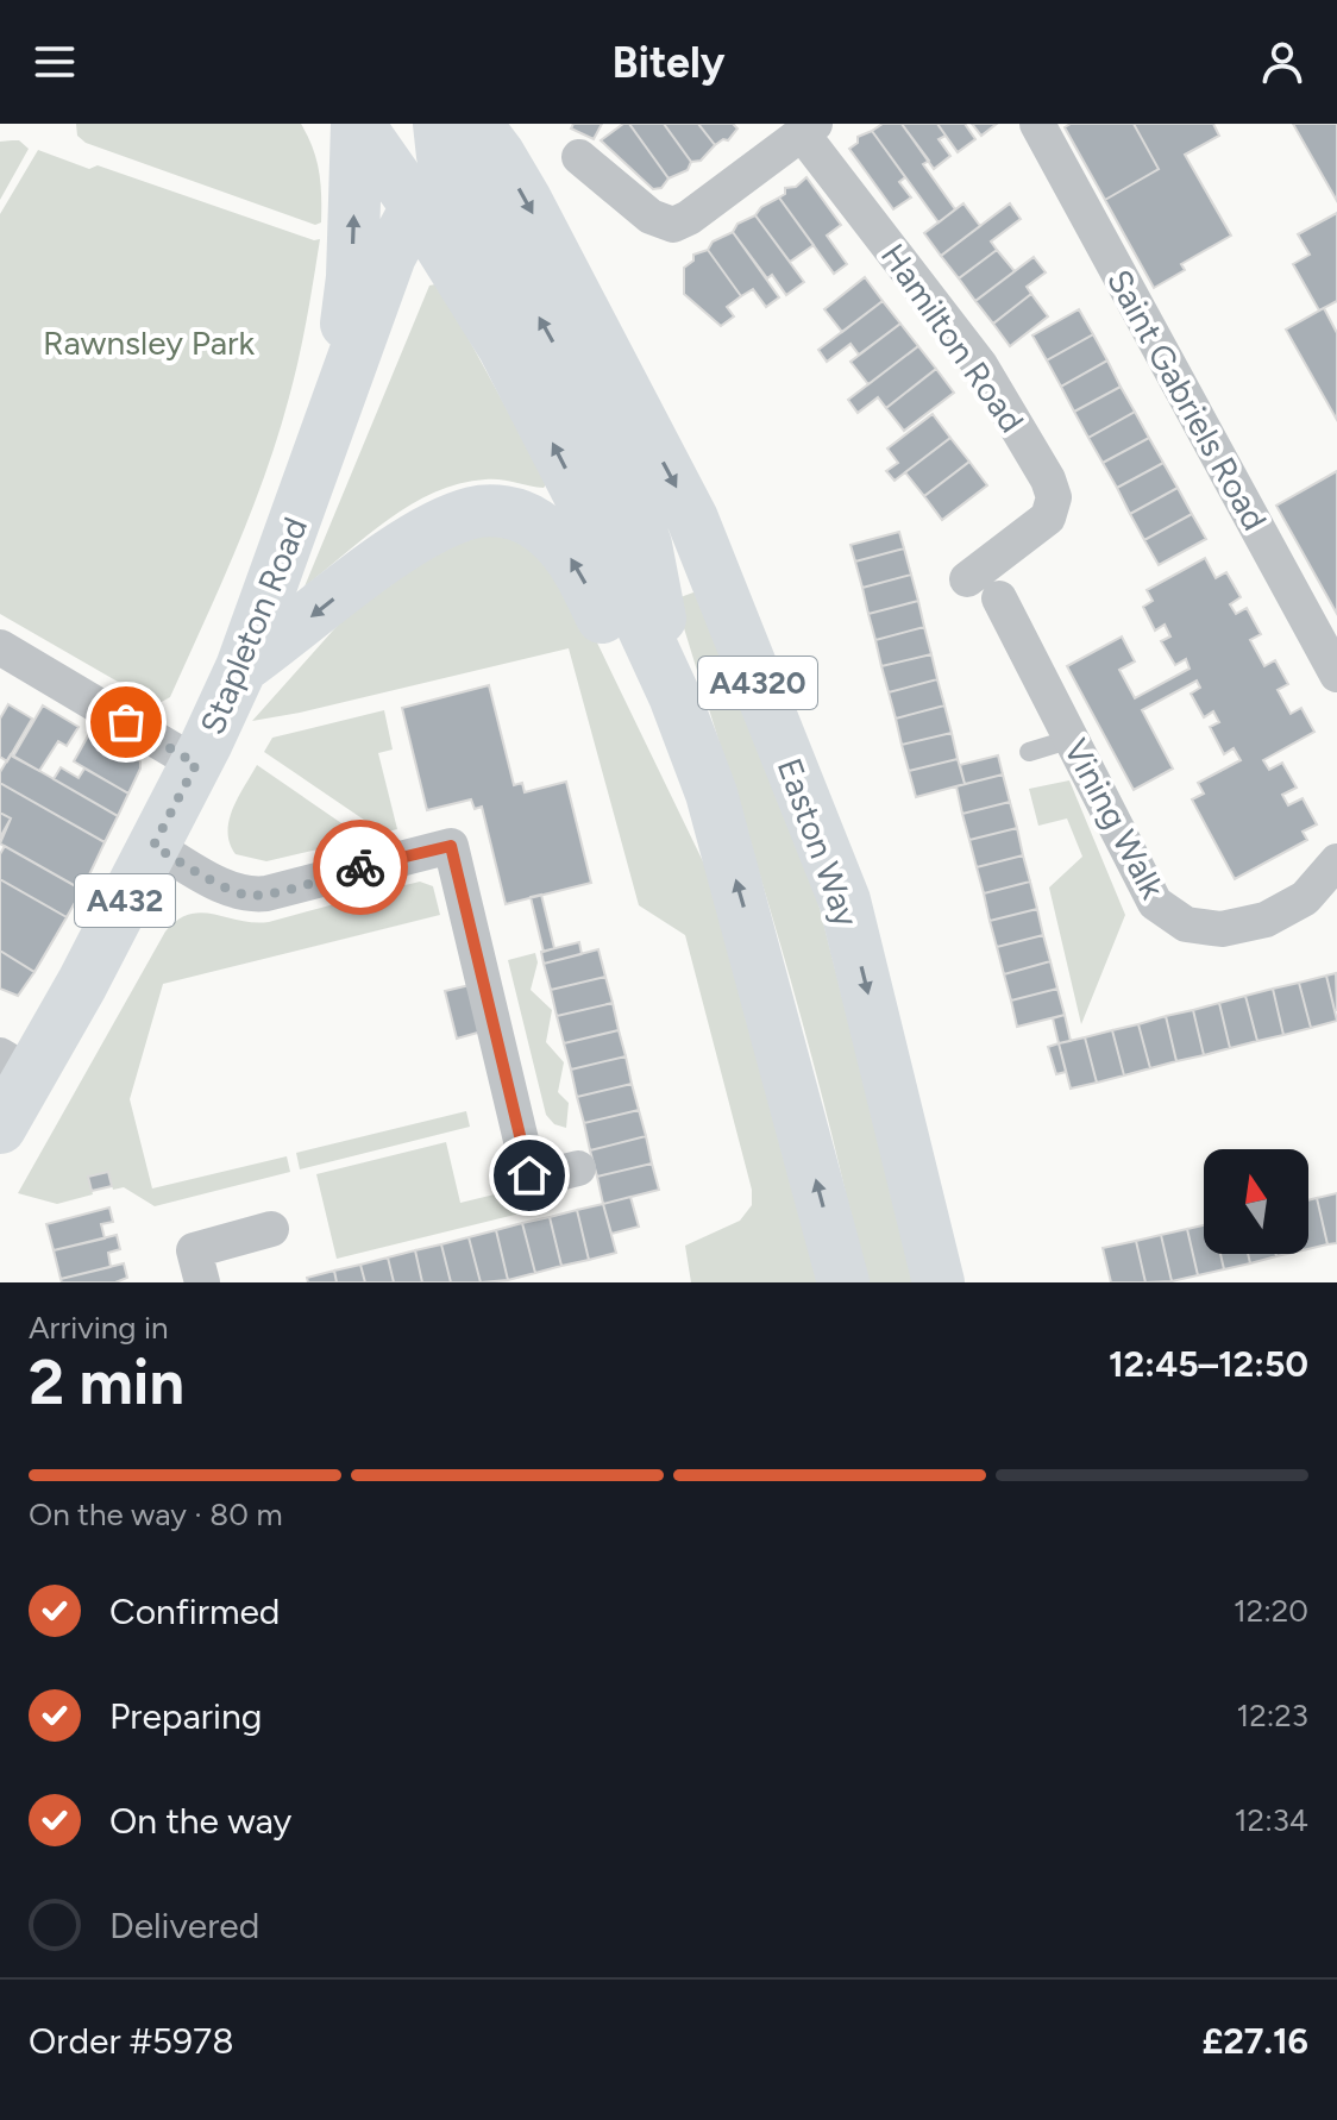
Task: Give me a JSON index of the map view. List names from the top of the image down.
{
  "streets": {
    "main road": [
      "Stapleton Road",
      "A4320",
      "Easton Way",
      "A432"
    ],
    "street": ["Hamilton Road", "Saint Gabriels Road", "Vining Walk"]
  },
  "crossings": [
    ["Stapleton Road", "A4320"]
  ],
  "parks": ["Rawnsley Park"],
  "north": "top",
  "page": {
    "header": "Bitely",
    "heading": ["2 min", "Arriving in", "12:45–12:50"],
    "panel": ["Order #5978", "£27.16"],
    "bar": "On the way · 80 m",
    "list": [
      ["Confirmed", "12:20"],
      ["Preparing", "12:23"],
      ["On the way", "12:34"],
      "Delivered"
    ]
  }
}
